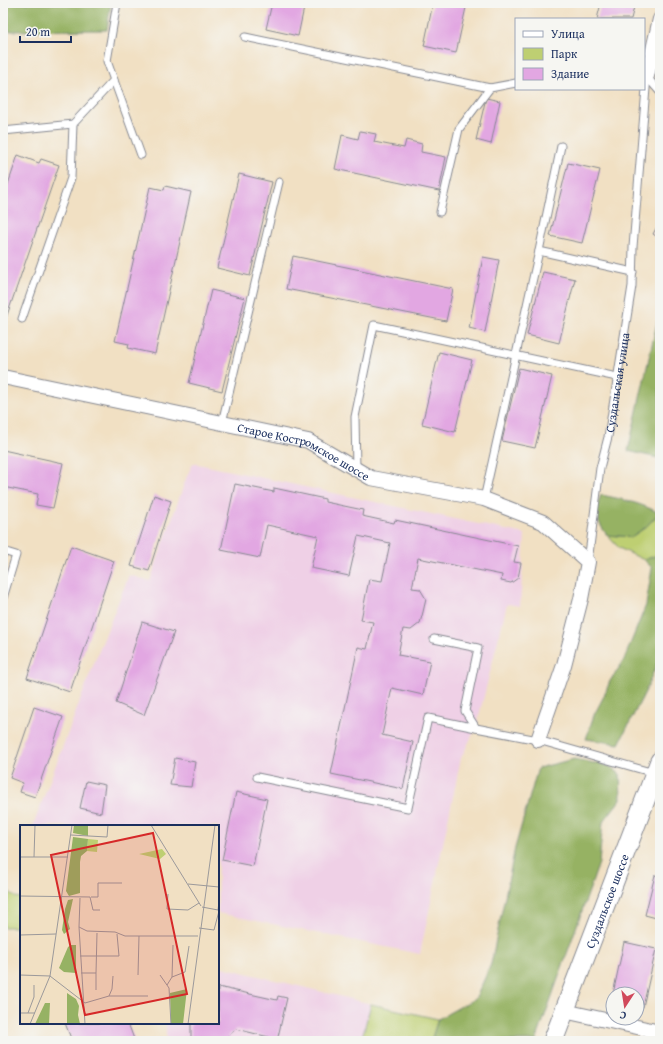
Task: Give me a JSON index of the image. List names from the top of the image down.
{
  "streets": {
    "main road": ["Суздальское шоссе"],
    "street": ["Суздальская улица", "Старое Костромское шоссе"]
  },
  "crossings": [
    ["Суздальская улица", "Старое Костромское шоссе"]
  ],
  "legend": ["Улица", "Парк", "Здание"],
  "scale_bar": "20 m",
  "north": "bottom"
}
